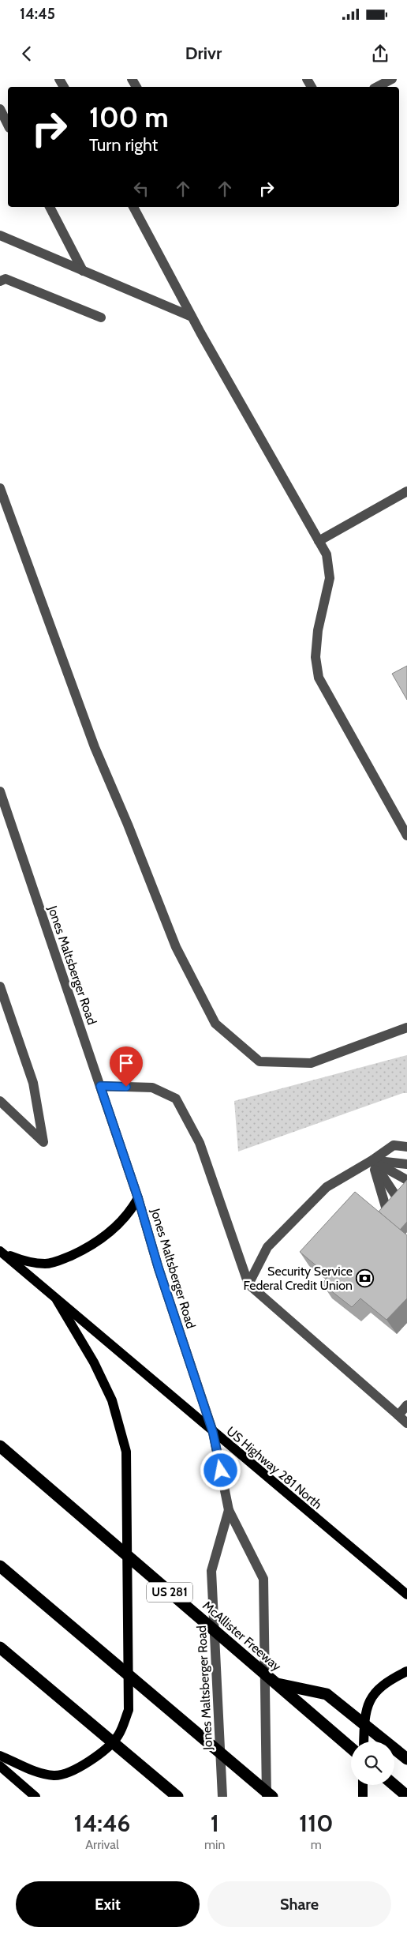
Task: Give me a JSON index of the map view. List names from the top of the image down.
{
  "streets": {
    "highway": ["US 281", "McAllister Freeway"],
    "main road": ["US Highway 281 North"],
    "street": ["Jones Maltsberger Road"]
  },
  "crossings": [
    ["Jones Maltsberger Road", "US Highway 281 North"]
  ],
  "places": {
    "bank": ["Security Service Federal Credit Union"]
  },
  "page": {
    "status": "14:45",
    "header": "Drivr",
    "turn": ["100 m", "Turn right"],
    "eta": [
      "14:46",
      "Arrival",
      "1",
      "min",
      "110",
      "m"
    ],
    "buttons": ["Exit", "Share"]
  }
}
